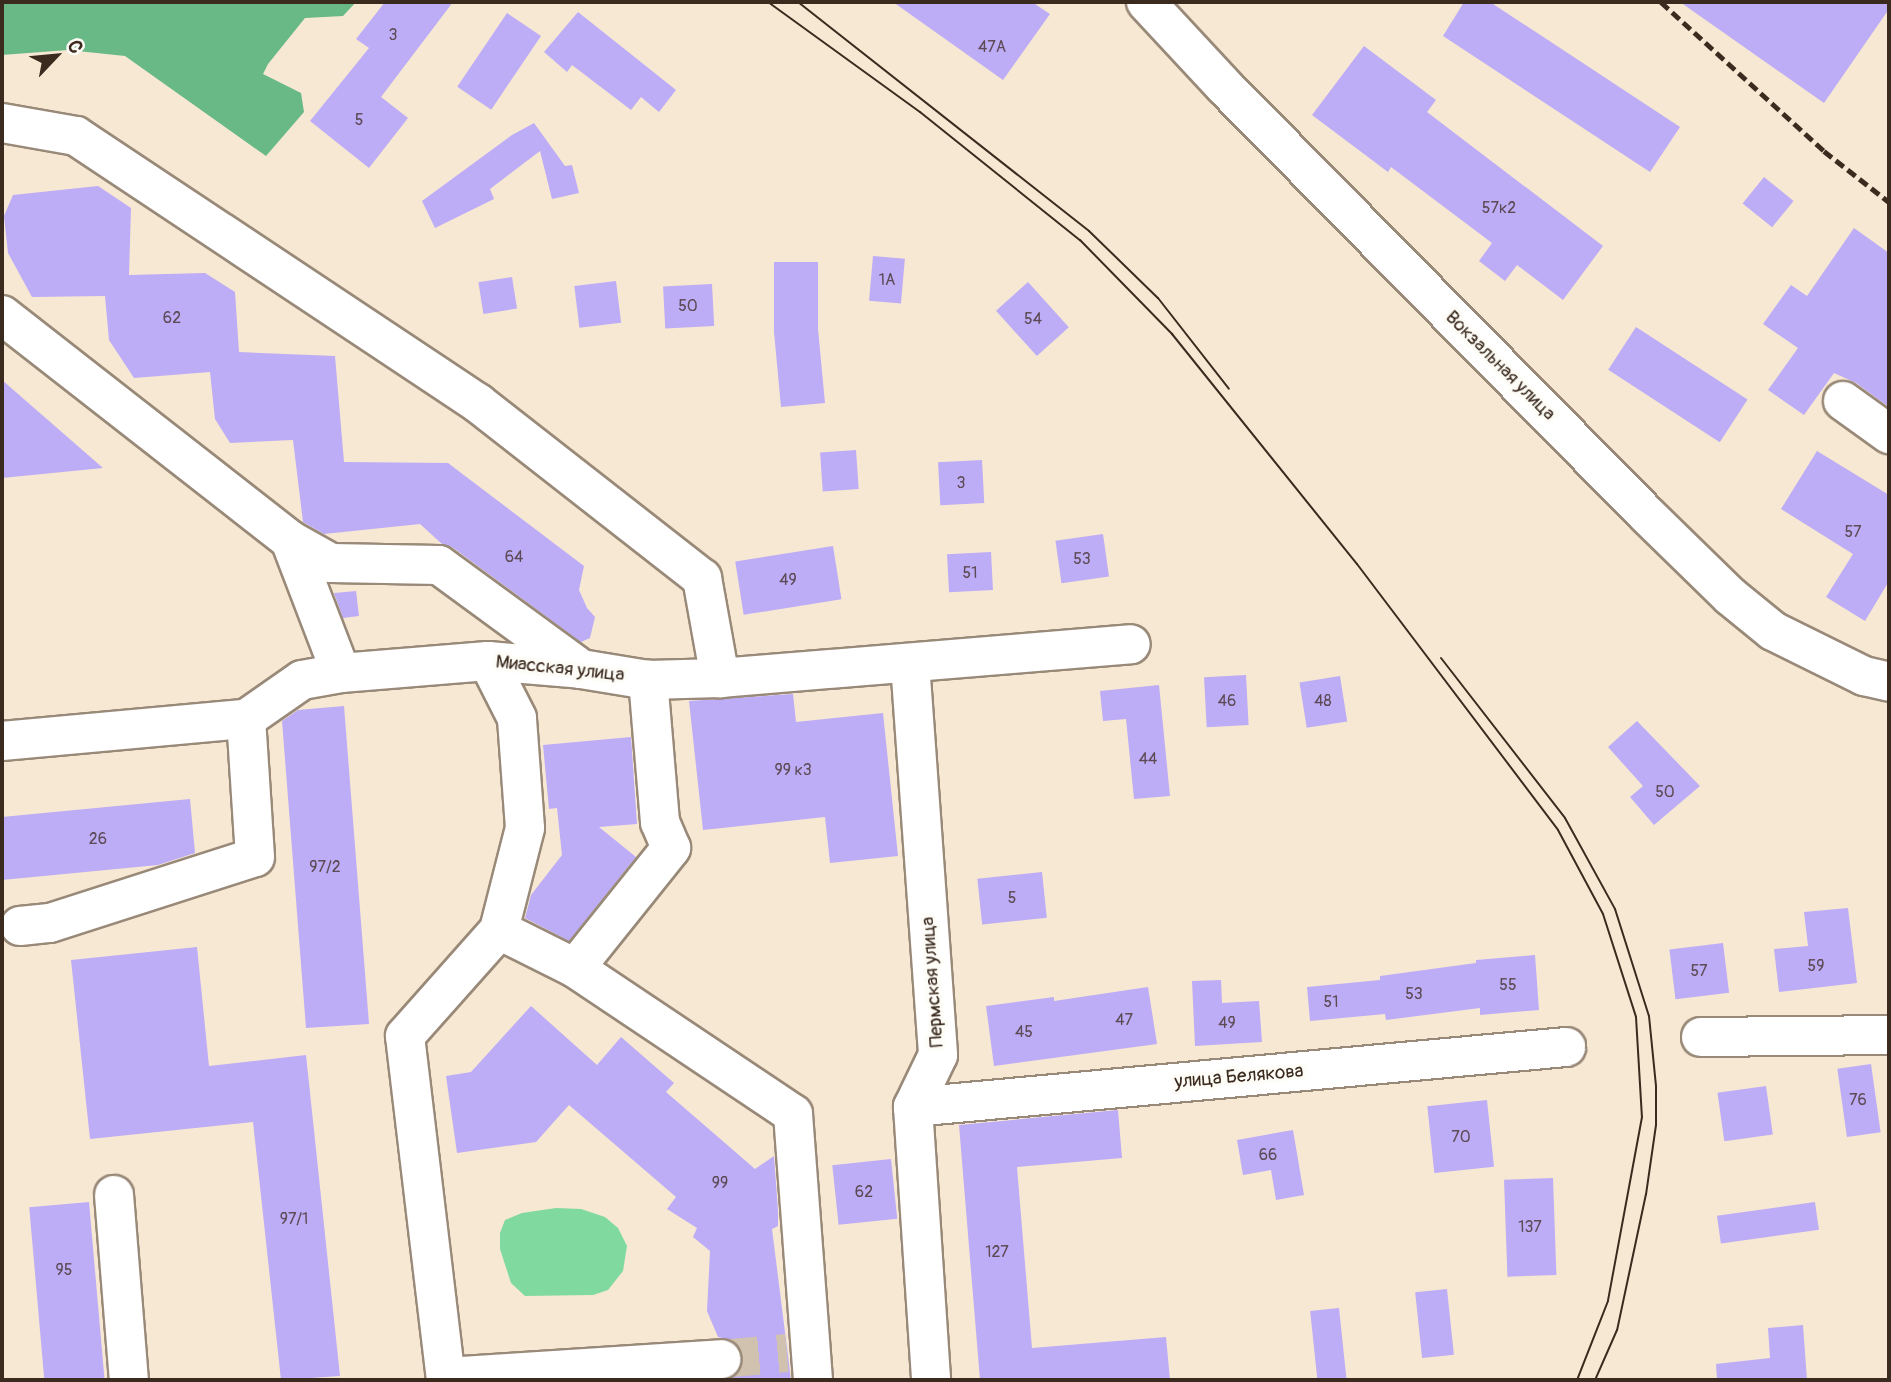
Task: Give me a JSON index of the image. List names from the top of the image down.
{
  "streets": {
    "street": [
      "Вокзальная улица",
      "Миасская улица",
      "Пермская улица",
      "улица Белякова"
    ]
  },
  "crossings": [
    ["Миасская улица", "Пермская улица"],
    ["Пермская улица", "улица Белякова"]
  ],
  "house_numbers": [
    "3",
    "47А",
    "5",
    "57к2",
    "1А",
    "50",
    "62",
    "54",
    "3",
    "57",
    "64",
    "53",
    "51",
    "49",
    "46",
    "48",
    "44",
    "99 к3",
    "50",
    "26",
    "97/2",
    "5",
    "59",
    "57",
    "55",
    "53",
    "51",
    "47",
    "49",
    "45",
    "76",
    "70",
    "66",
    "99",
    "62",
    "97/1",
    "137",
    "127",
    "95"
  ],
  "north": "top right"
}
